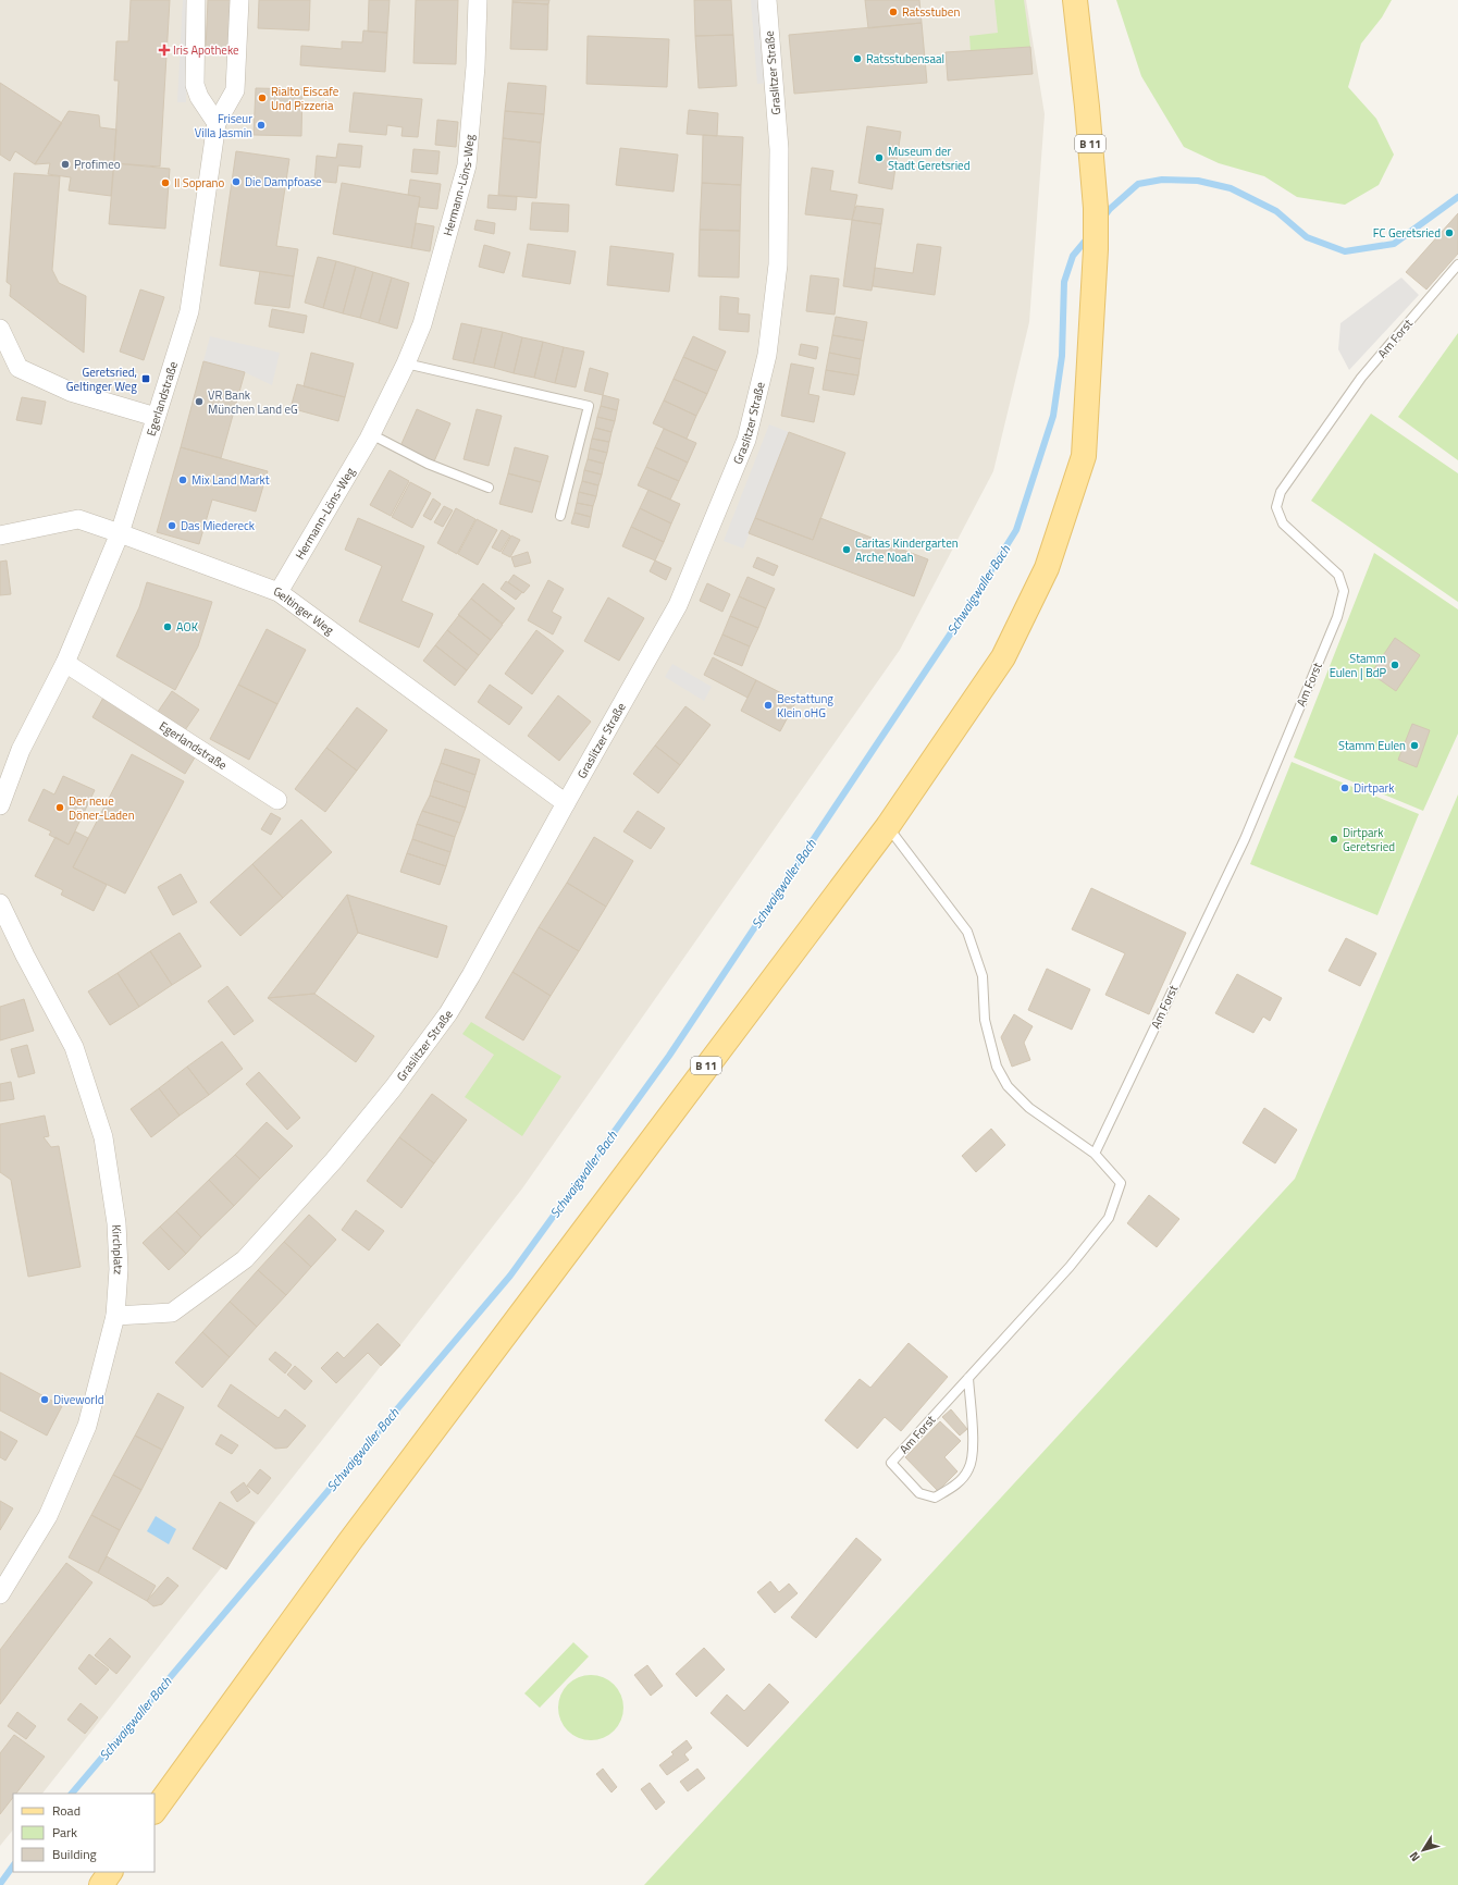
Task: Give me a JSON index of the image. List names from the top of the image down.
{
  "streets": {
    "main road": ["B 11"],
    "street": [
      "Graslitzer Straße",
      "Hermann-Löns-Weg",
      "Egerlandstraße",
      "Geltinger Weg",
      "Kirchplatz"
    ],
    "lane": ["Am Forst"]
  },
  "crossings": [
    ["Graslitzer Straße", "Geltinger Weg"],
    ["Graslitzer Straße", "Kirchplatz"],
    ["B 11", "Am Forst"],
    ["Hermann-Löns-Weg", "Geltinger Weg"],
    ["Egerlandstraße", "Geltinger Weg"]
  ],
  "water": ["Schwaigwaller Bach"],
  "places": {
    "other": [
      "Ratsstuben",
      "Ratsstubensaal",
      "Rialto Eiscafe Und Pizzeria",
      "Friseur Villa Jasmin",
      "Museum der Stadt Geretsried",
      "Profimeo",
      "Die Dampfoase",
      "Il Soprano",
      "FC Geretsried",
      "VR Bank München Land eG",
      "Mix Land Markt",
      "Das Miedereck",
      "Caritas Kindergarten Arche Noah",
      "AOK",
      "Stamm Eulen | BdP",
      "Bestattung Klein oHG",
      "Stamm Eulen",
      "Dirtpark",
      "Der neue Döner-Laden",
      "Dirtpark Geretsried",
      "Diveworld"
    ],
    "health": ["Iris Apotheke"],
    "transit": ["Geretsried, Geltinger Weg"]
  },
  "legend": ["Road", "Park", "Building"],
  "north": "bottom left"
}
